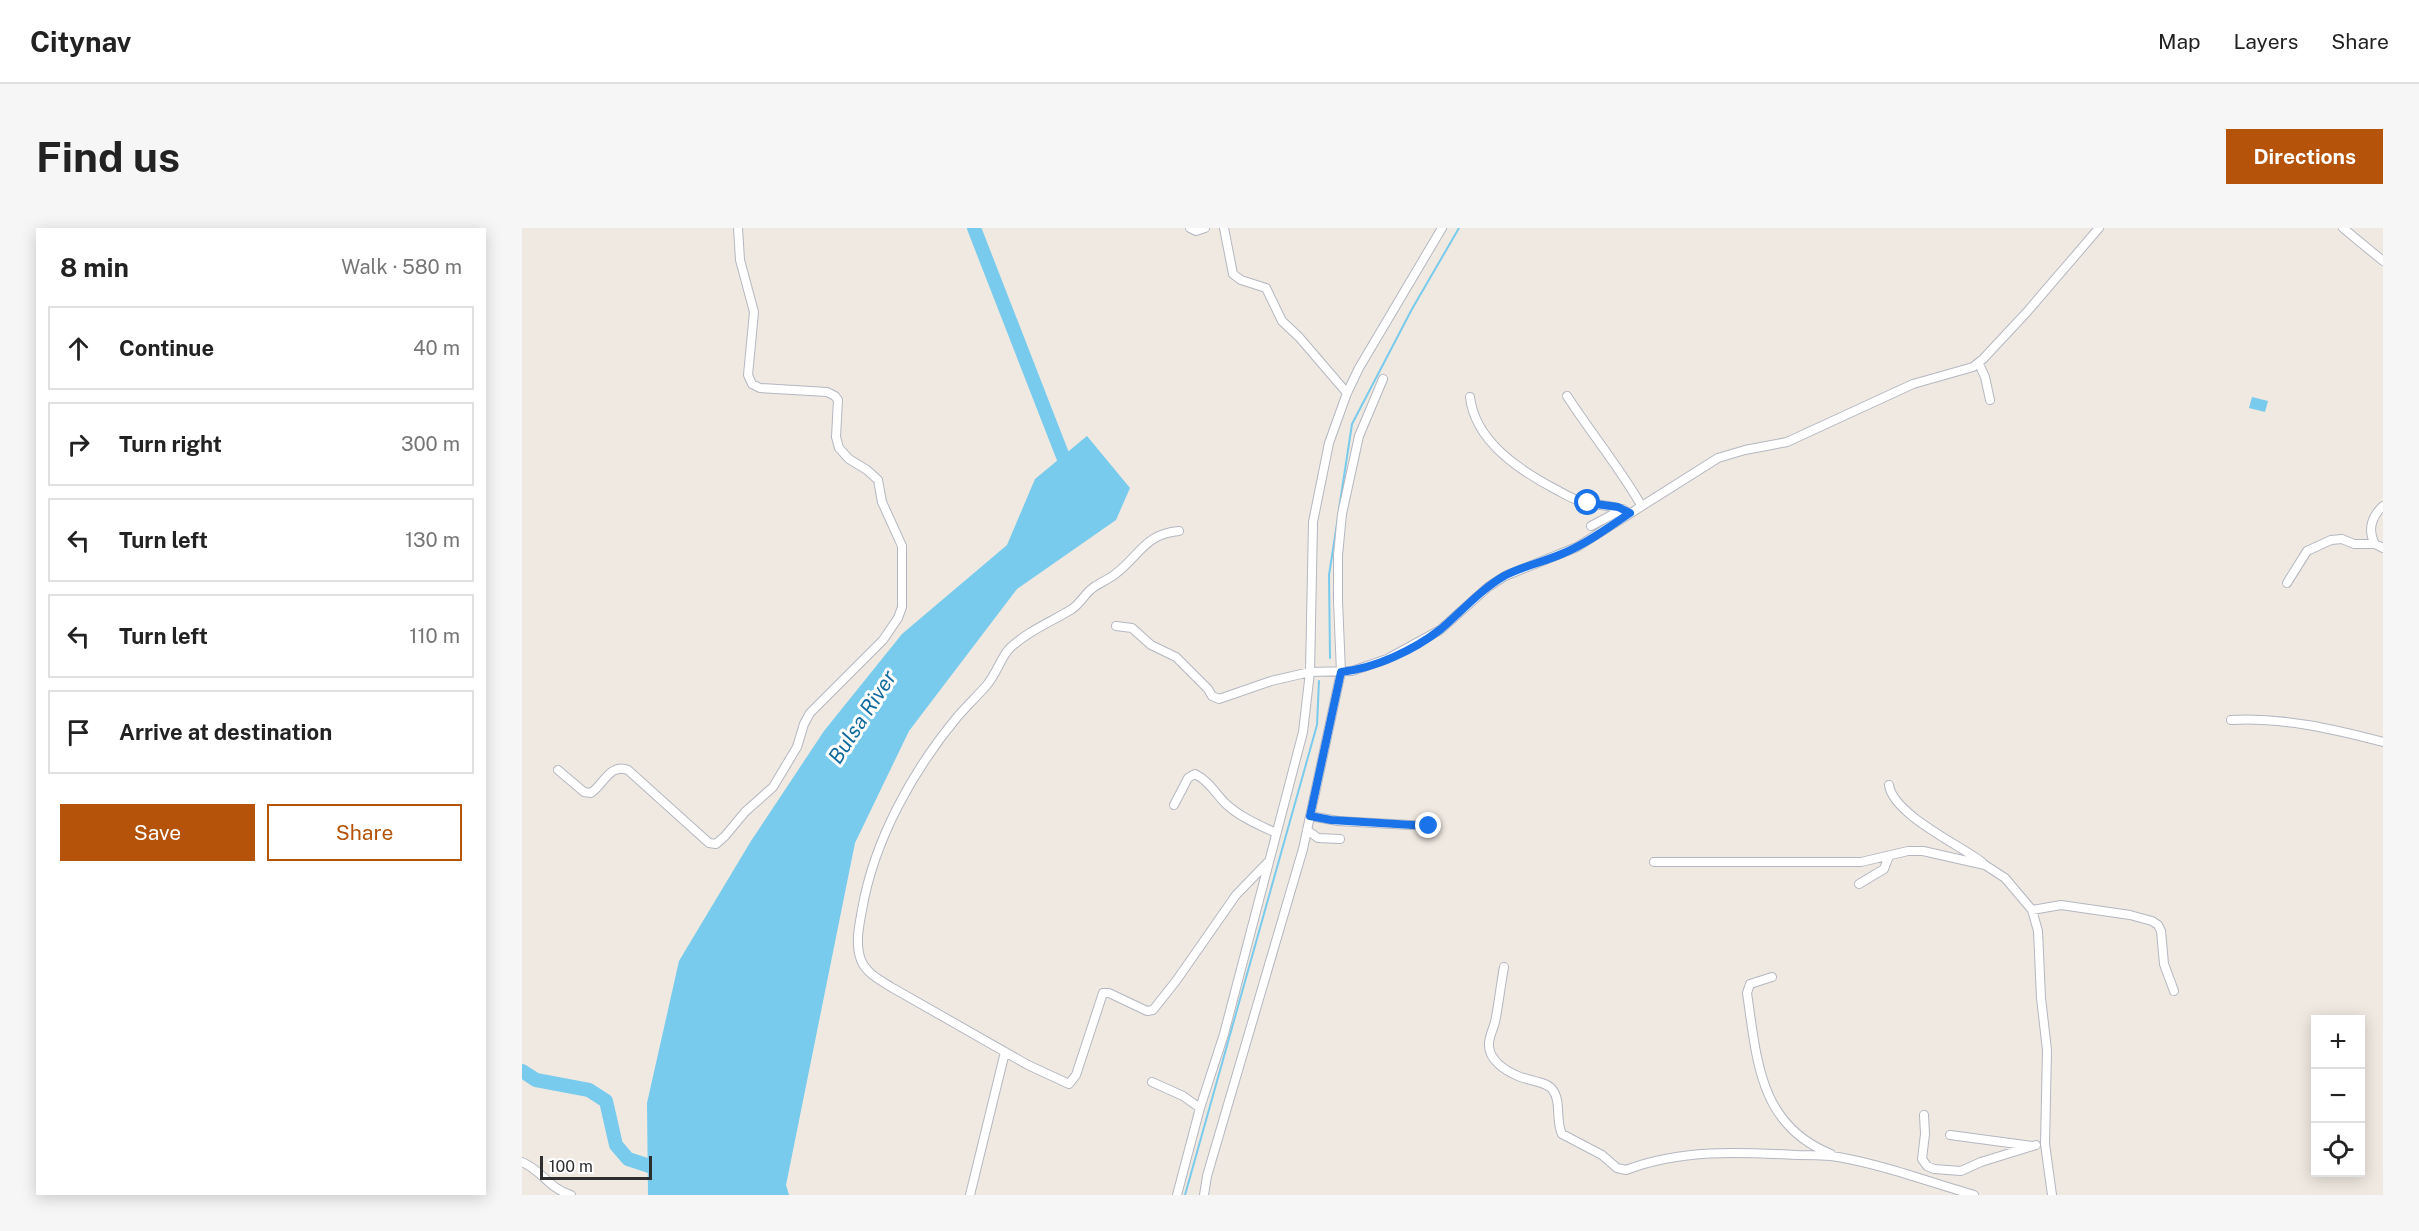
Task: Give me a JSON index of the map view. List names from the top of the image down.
{
  "water": ["Bulsa River"],
  "scale_bar": "100 m",
  "page": {
    "header": "Citynav",
    "nav": ["Map", "Layers", "Share"],
    "buttons": [
      "Directions",
      ["Save", "Share"]
    ],
    "title": "Find us",
    "heading": ["8 min", "Walk · 580 m"],
    "list": [
      ["Continue", "40 m"],
      ["Turn right", "300 m"],
      ["Turn left", "130 m"],
      ["Turn left", "110 m"],
      "Arrive at destination"
    ],
    "map_buttons": ["+", "−"],
    "scale": "100 m"
  }
}
